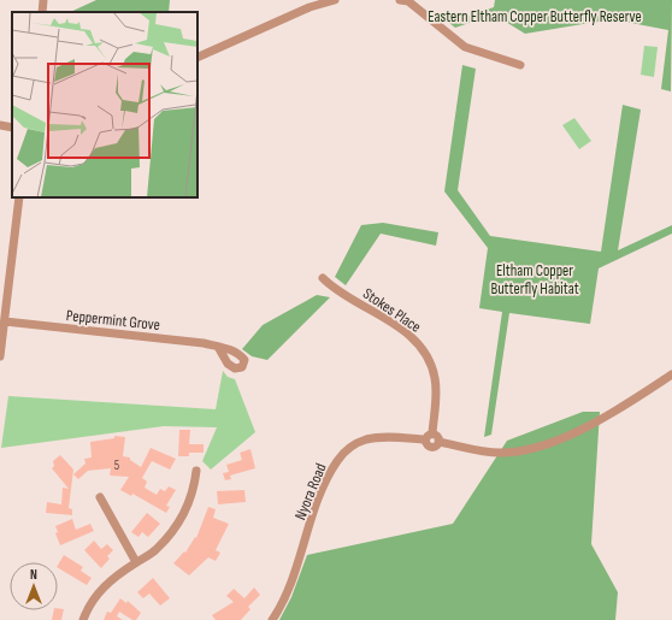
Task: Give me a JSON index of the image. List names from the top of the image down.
{
  "streets": {
    "street": ["Stokes Place", "Peppermint Grove", "Nyora Road"]
  },
  "crossings": [
    ["Stokes Place", "Nyora Road"]
  ],
  "parks": ["Eastern Eltham Copper Butterfly Reserve", "Eltham Copper Butterfly Habitat"],
  "house_numbers": ["5"],
  "north": "top"
}
